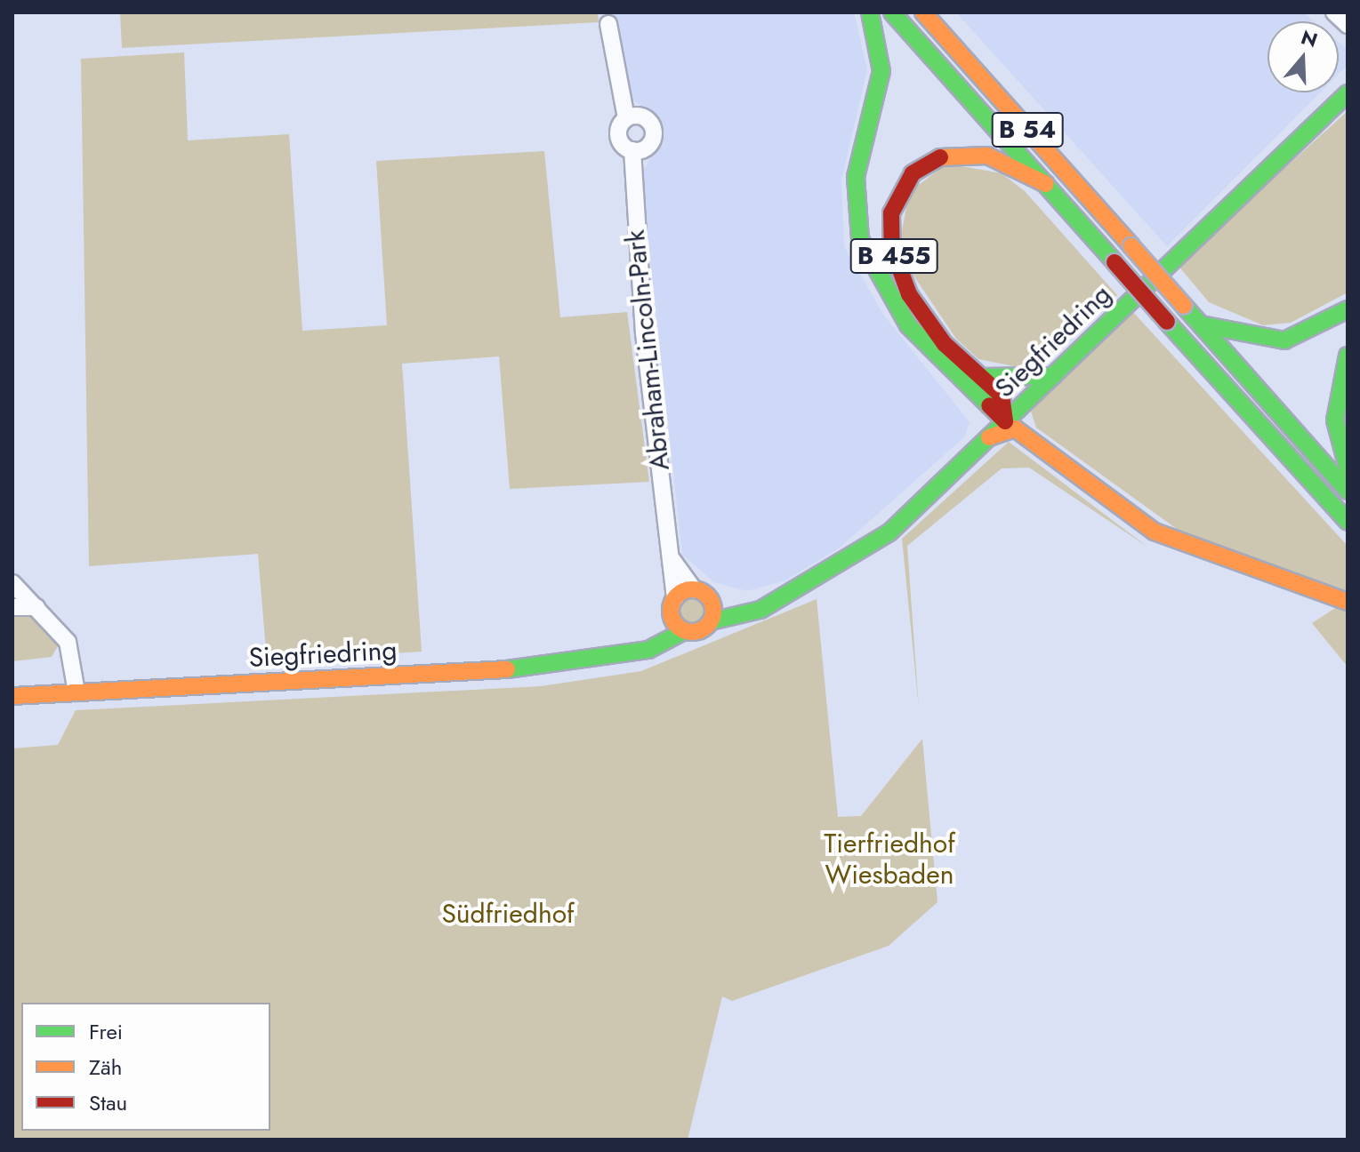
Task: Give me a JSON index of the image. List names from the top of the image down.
{
  "streets": {
    "main road": ["B 54", "B 455", "Siegfriedring"],
    "street": ["Abraham-Lincoln-Park"]
  },
  "crossings": [
    ["B 54", "B 455"],
    ["Siegfriedring", "Abraham-Lincoln-Park"]
  ],
  "parks": ["Tierfriedhof Wiesbaden", "Südfriedhof"],
  "legend": ["Frei", "Zäh", "Stau"],
  "north": "top"
}
